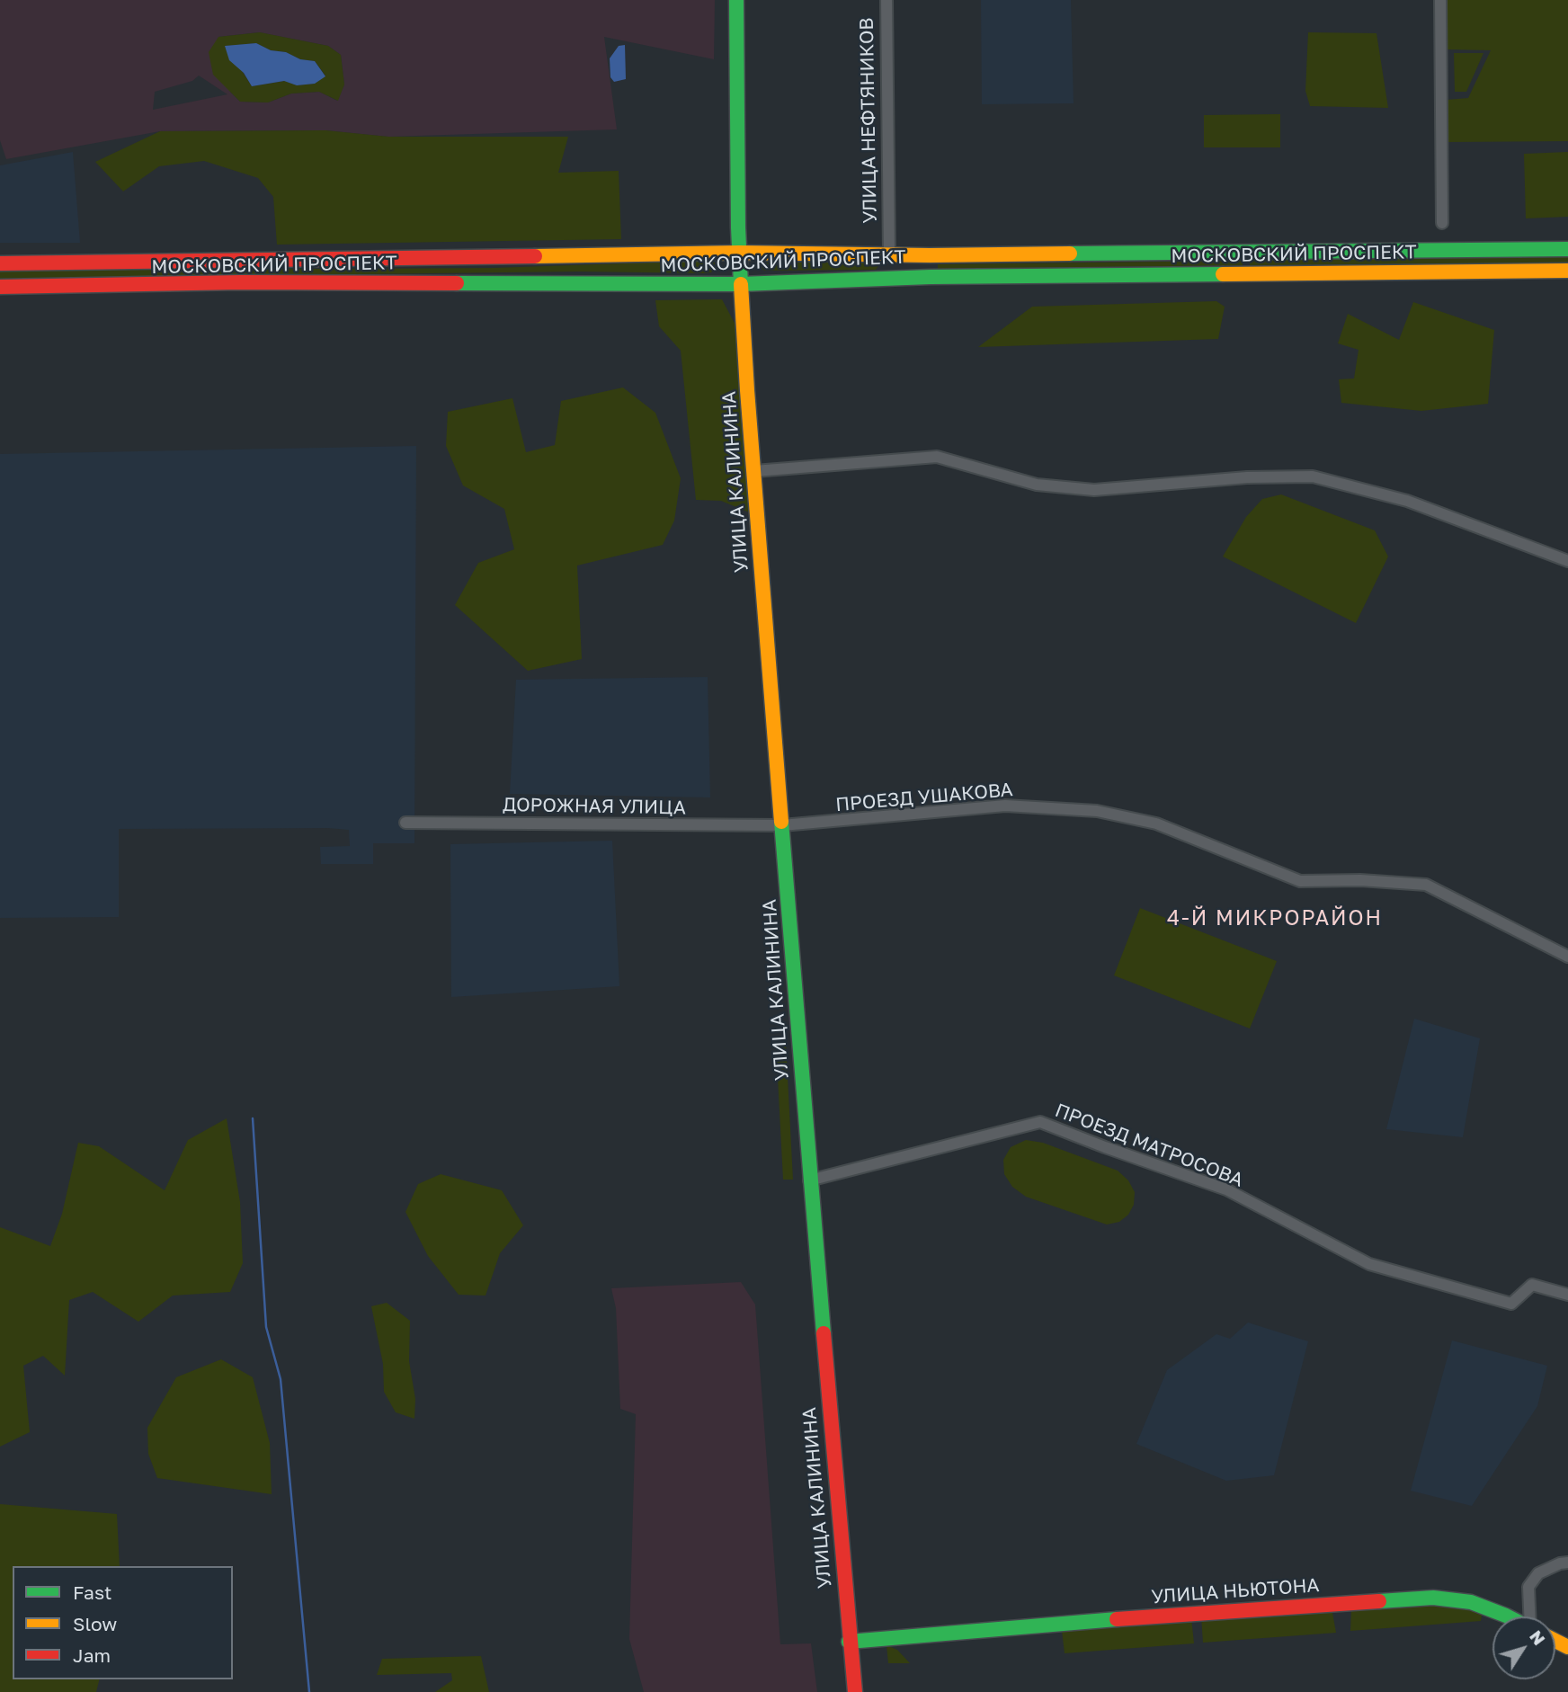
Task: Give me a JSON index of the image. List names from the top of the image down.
{
  "streets": {
    "main road": [
      "УЛИЦА НЕФТЯНИКОВ",
      "МОСКОВСКИЙ ПРОСПЕКТ",
      "УЛИЦА КАЛИНИНА",
      "УЛИЦА НЬЮТОНА"
    ],
    "street": ["ПРОЕЗД УШАКОВА", "ДОРОЖНАЯ УЛИЦА", "ПРОЕЗД МАТРОСОВА"]
  },
  "crossings": [
    ["УЛИЦА НЕФТЯНИКОВ", "МОСКОВСКИЙ ПРОСПЕКТ"],
    ["МОСКОВСКИЙ ПРОСПЕКТ", "УЛИЦА КАЛИНИНА"],
    ["УЛИЦА КАЛИНИНА", "ПРОЕЗД УШАКОВА"],
    ["УЛИЦА КАЛИНИНА", "ДОРОЖНАЯ УЛИЦА"],
    ["УЛИЦА КАЛИНИНА", "ПРОЕЗД МАТРОСОВА"],
    ["УЛИЦА КАЛИНИНА", "УЛИЦА НЬЮТОНА"],
    ["ПРОЕЗД УШАКОВА", "ДОРОЖНАЯ УЛИЦА"]
  ],
  "districts": ["4-Й МИКРОРАЙОН"],
  "legend": ["Fast", "Slow", "Jam"],
  "north": "top right"
}
